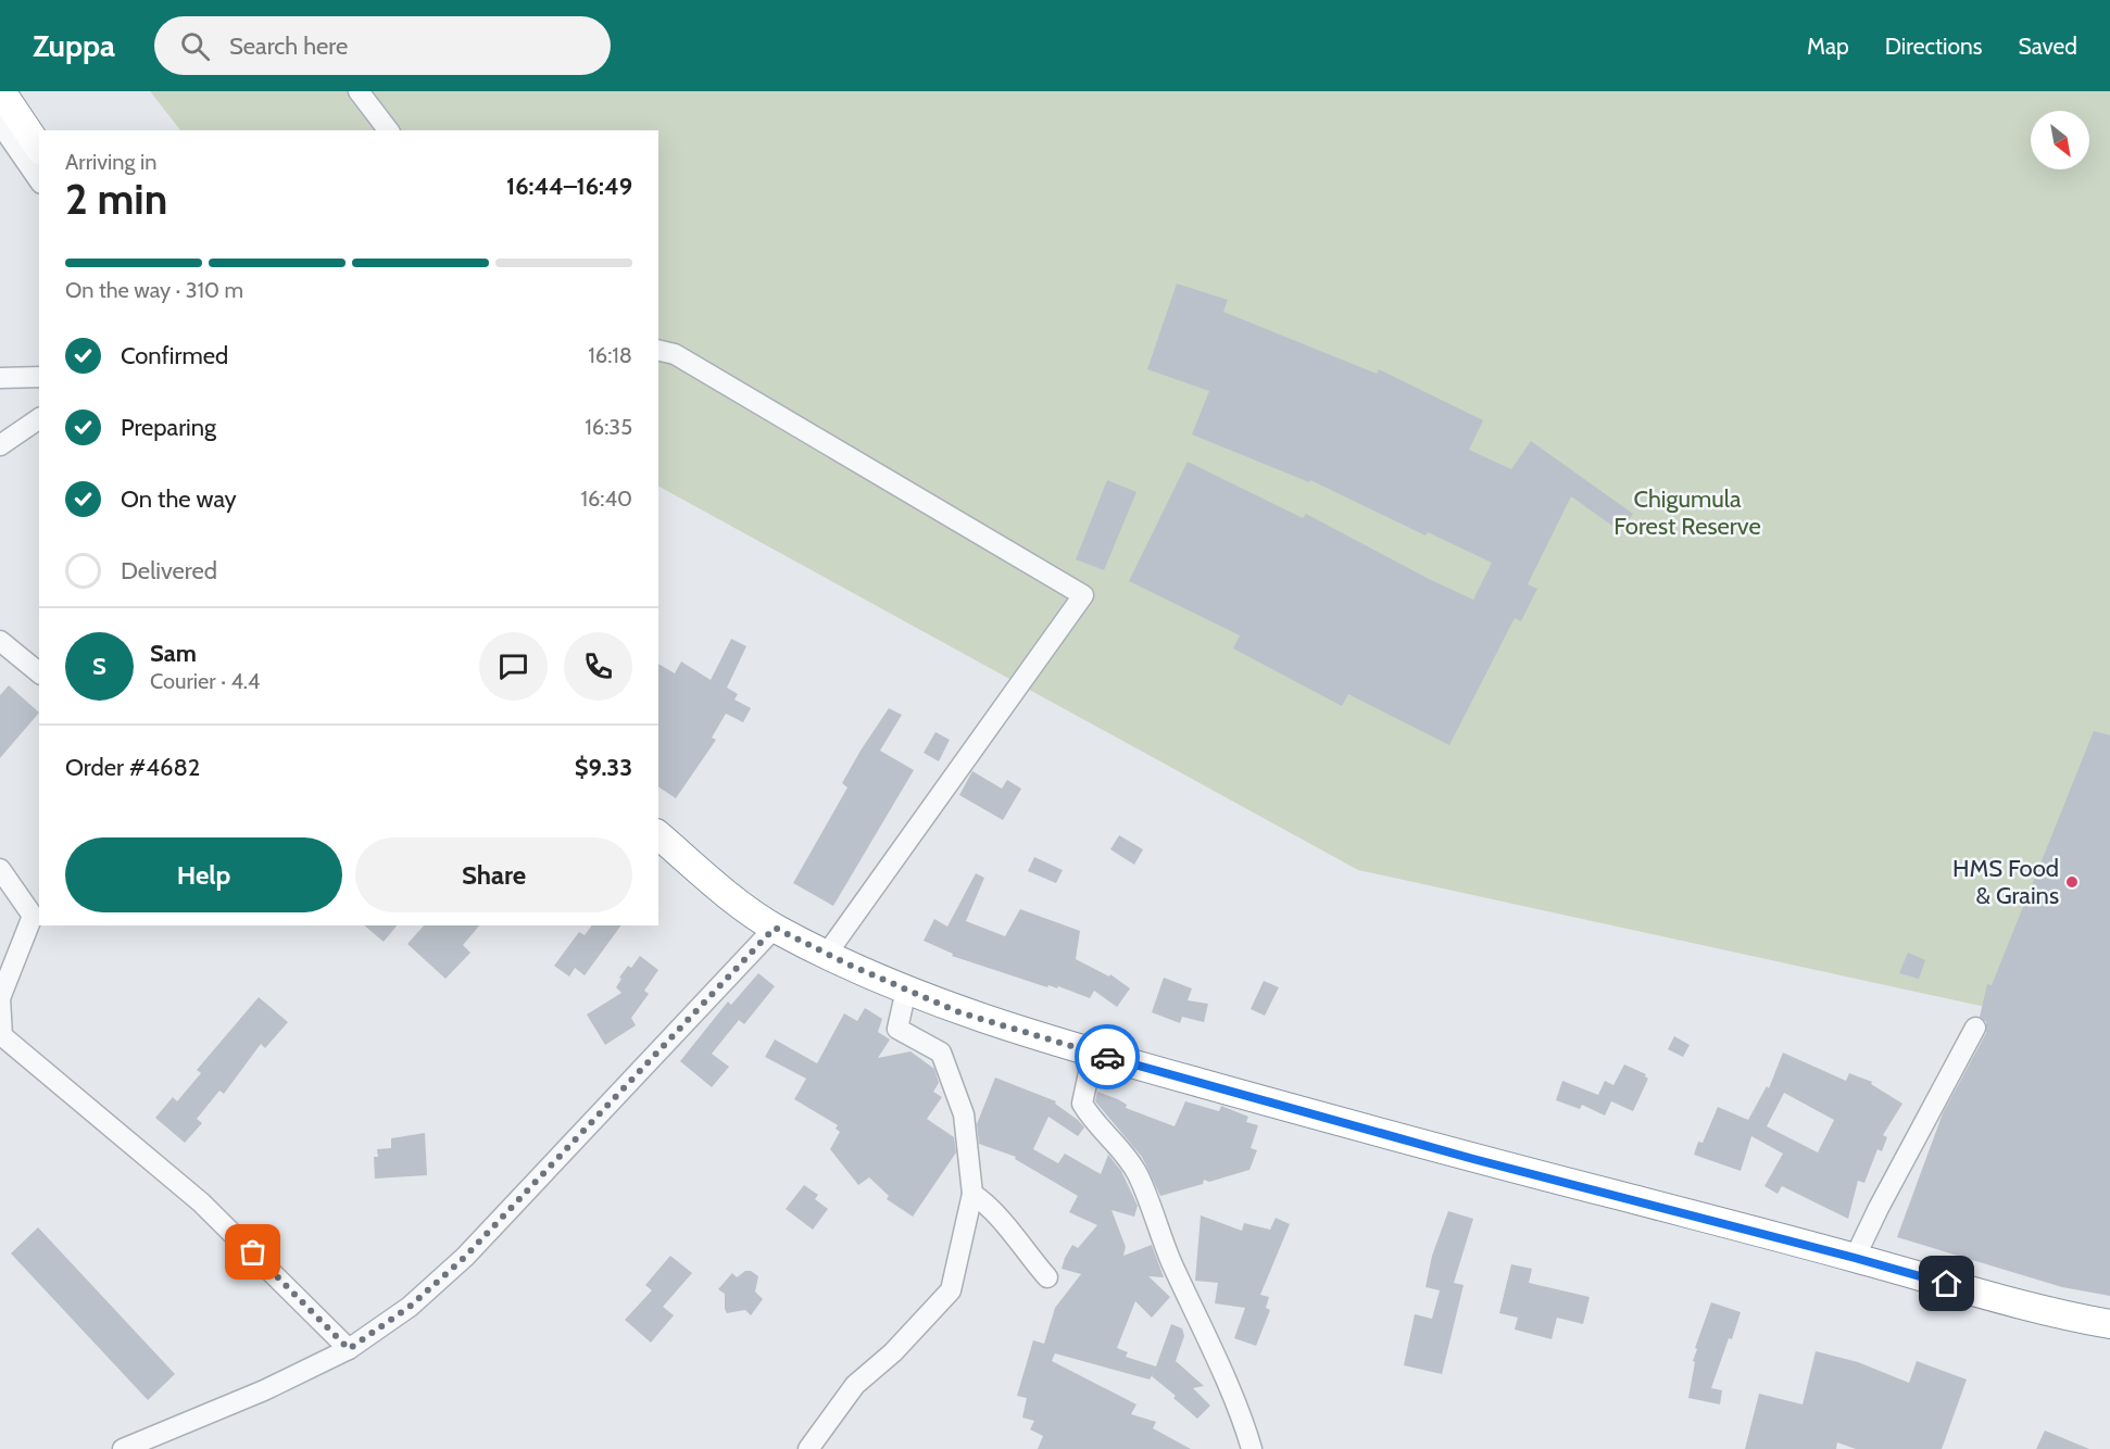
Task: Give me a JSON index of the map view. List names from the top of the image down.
{
  "parks": ["Chigumula Forest Reserve"],
  "places": ["HMS Food & Grains"],
  "north": "bottom right",
  "page": {
    "header": "Zuppa",
    "search": "Search here",
    "nav": ["Map", "Directions", "Saved"],
    "heading": ["2 min", "Arriving in", "16:44–16:49"],
    "panel": [
      "Sam",
      "Courier · 4.4",
      "Order #4682",
      "$9.33"
    ],
    "bar": "On the way · 310 m",
    "list": [
      ["Confirmed", "16:18"],
      ["Preparing", "16:35"],
      ["On the way", "16:40"],
      "Delivered"
    ],
    "round": "S",
    "buttons": ["Help", "Share"]
  }
}
